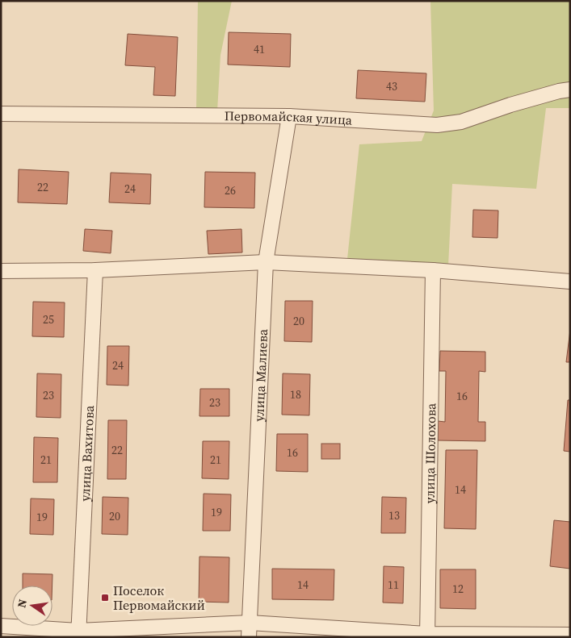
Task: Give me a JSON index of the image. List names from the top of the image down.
{
  "streets": {
    "street": [
      "Первомайская улица",
      "улица Малиева",
      "улица Вахитова",
      "улица Шолохова"
    ]
  },
  "crossings": [
    ["Первомайская улица", "улица Малиева"]
  ],
  "places": {
    "transit": ["Поселок Первомайский"]
  },
  "house_numbers": [
    "41",
    "43",
    "22",
    "24",
    "26",
    "25",
    "20",
    "24",
    "18",
    "23",
    "16",
    "23",
    "22",
    "16",
    "21",
    "21",
    "14",
    "19",
    "13",
    "20",
    "19",
    "14",
    "11",
    "12"
  ],
  "north": "left"
}
